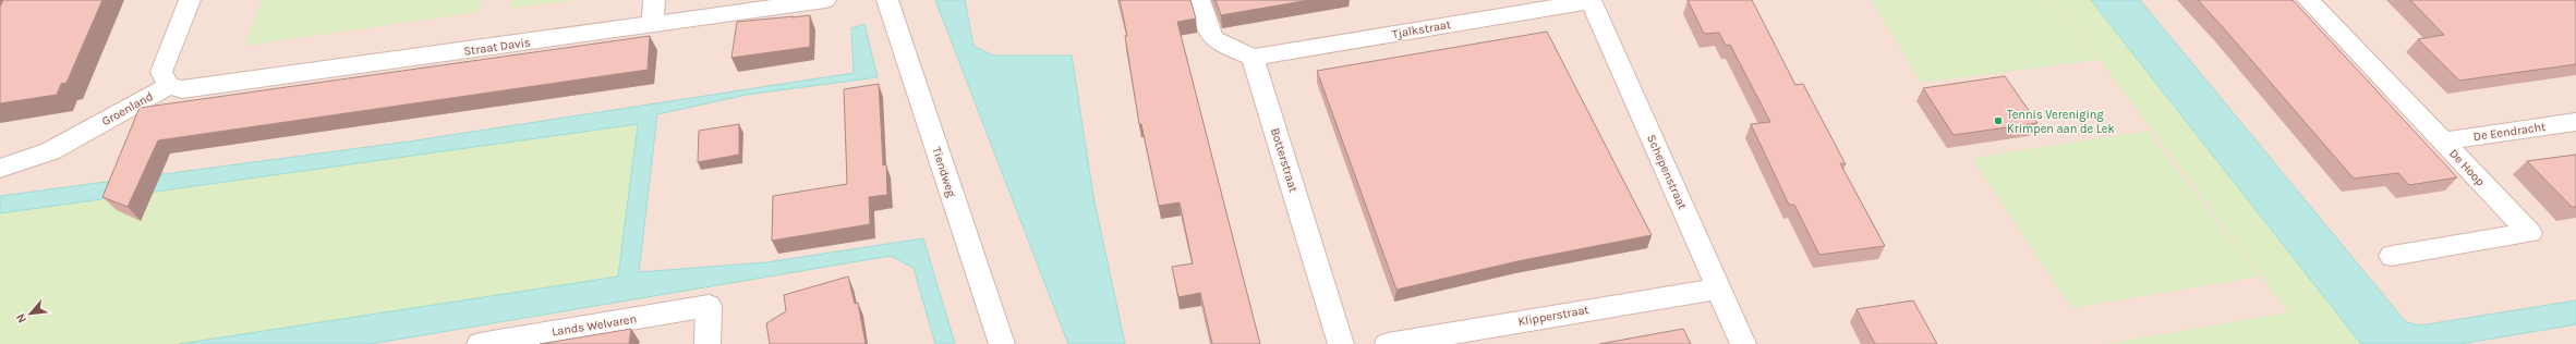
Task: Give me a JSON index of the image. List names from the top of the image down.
{
  "streets": {
    "street": [
      "Tjalkstraat",
      "Straat Davis",
      "Groenland",
      "De Eendracht",
      "Botterstraat",
      "De Hoop",
      "Tiendweg",
      "Schepenstraat",
      "Klipperstraat",
      "Lands Welvaren"
    ]
  },
  "crossings": [
    ["Tjalkstraat", "Botterstraat"],
    ["Tjalkstraat", "Schepenstraat"],
    ["Straat Davis", "Groenland"],
    ["De Eendracht", "De Hoop"],
    ["Schepenstraat", "Klipperstraat"]
  ],
  "places": ["Tennis Vereniging Krimpen aan de Lek"],
  "north": "bottom left"
}
